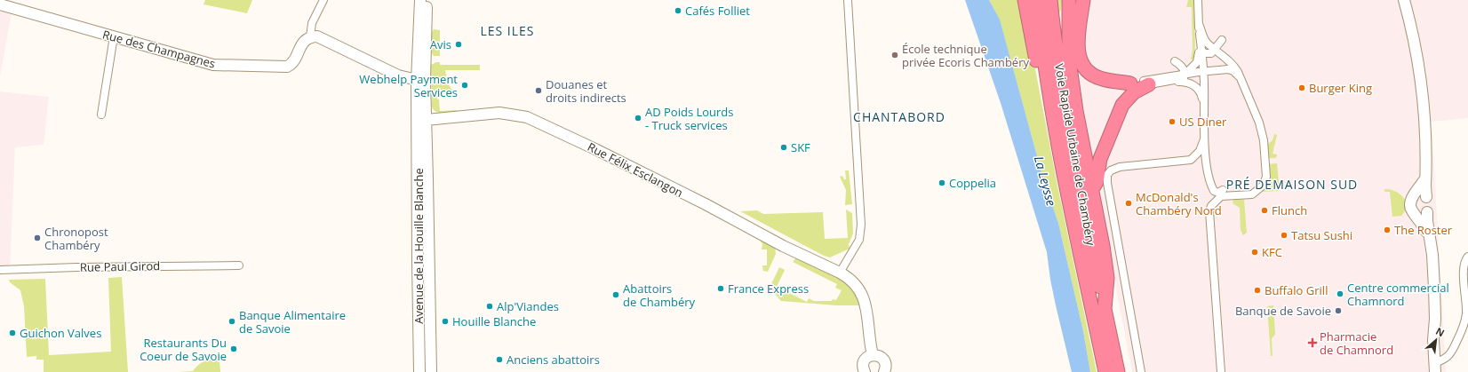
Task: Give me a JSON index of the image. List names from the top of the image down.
{
  "streets": {
    "highway": ["Voie Rapide Urbaine de Chambéry"],
    "main road": ["Rue des Champagnes", "Rue Félix Esclangon", "Avenue de la Houille Blanche"],
    "street": ["Rue Paul Girod"]
  },
  "crossings": [
    ["Rue Félix Esclangon", "Avenue de la Houille Blanche"]
  ],
  "districts": ["LES ILES", "CHANTABORD", "PRÉ DEMAISON SUD"],
  "water": ["La Leysse"],
  "places": {
    "other": [
      "Cafés Folliet",
      "Avis",
      "École technique privée Ecoris Chambéry",
      "Webhelp Payment Services",
      "Burger King",
      "Douanes et droits indirects",
      "AD Poids Lourds - Truck services",
      "US Diner",
      "SKF",
      "Coppelia",
      "McDonald's Chambéry Nord",
      "Flunch",
      "The Roster",
      "Tatsu Sushi",
      "Chronopost Chambéry",
      "KFC",
      "France Express",
      "Buffalo Grill",
      "Centre commercial Chamnord",
      "Abattoirs de Chambéry",
      "Alp'Viandes",
      "Banque de Savoie",
      "Banque Alimentaire de Savoie",
      "Houille Blanche",
      "Guichon Valves",
      "Restaurants Du Coeur de Savoie",
      "Anciens abattoirs"
    ],
    "health": ["Pharmacie de Chamnord"]
  },
  "north": "top right"
}
